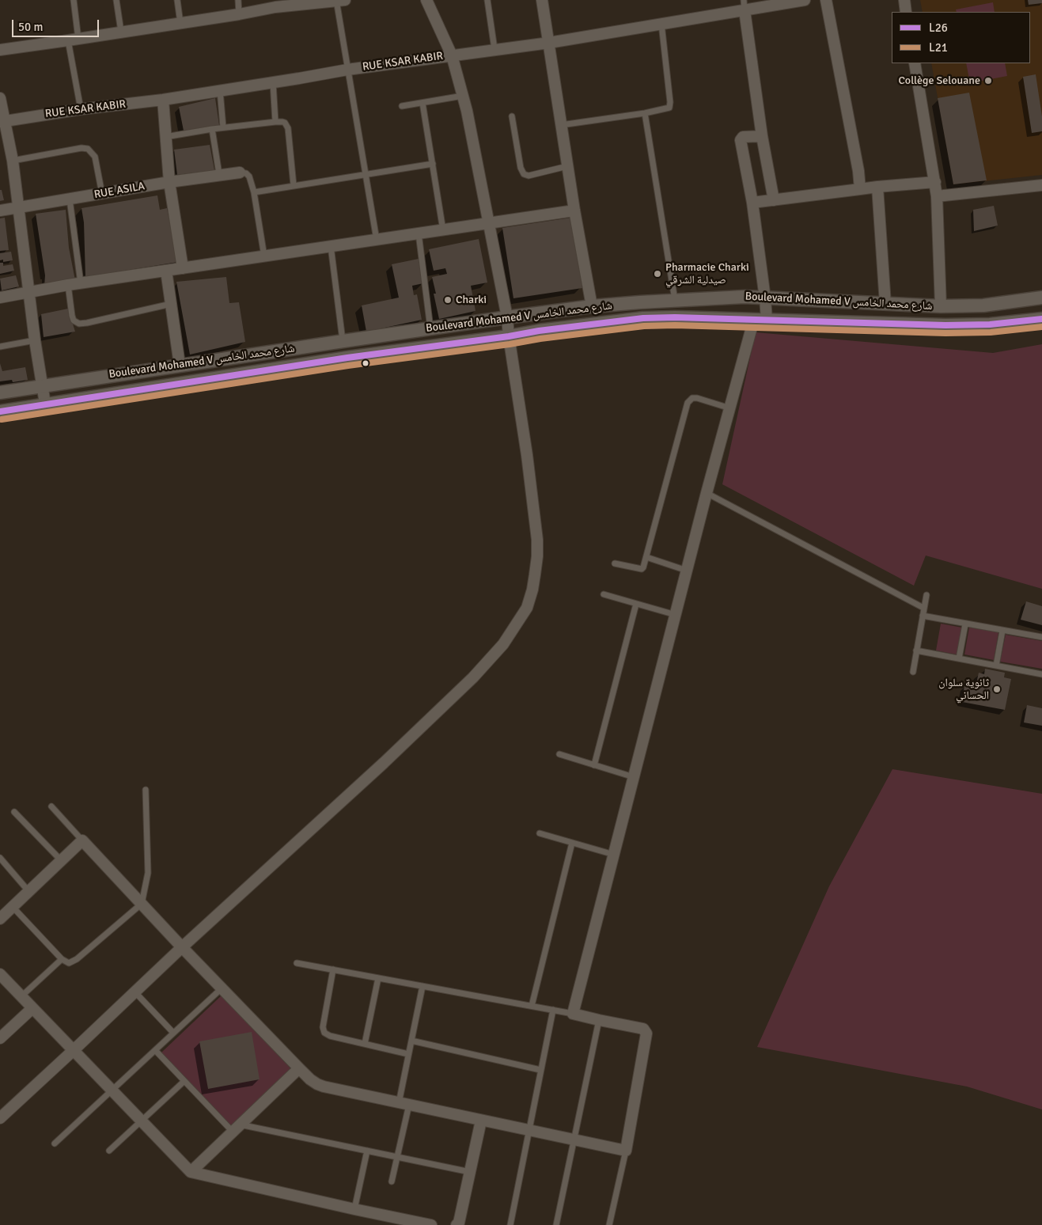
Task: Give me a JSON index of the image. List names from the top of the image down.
{
  "streets": {
    "street": ["RUE KSAR KABIR", "RUE ASILA", "Boulevard Mohamed V شارع محمد الخامس"]
  },
  "places": [
    "Collège Selouane",
    "Pharmacie Charki صيدلية الشرقي",
    "Charki",
    "ثانوية سلوان الحساني"
  ],
  "lines": ["transit line L26", "transit line L21"],
  "legend": ["L26", "L21"],
  "scale_bar": "50 m"
}
